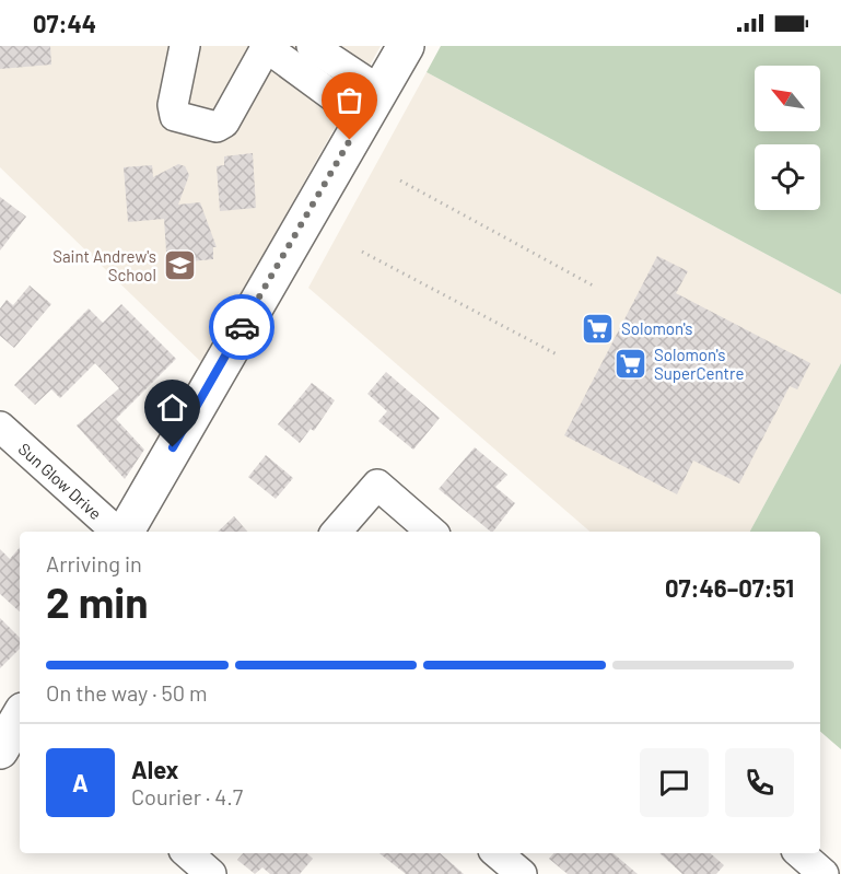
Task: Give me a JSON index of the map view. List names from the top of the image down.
{
  "streets": {
    "street": ["Sun Glow Drive"]
  },
  "places": {
    "school or university": ["Saint Andrew's School"],
    "supermarket": ["Solomon's", "Solomon's SuperCentre"]
  },
  "north": "top left",
  "page": {
    "status": "07:44",
    "heading": ["2 min", "Arriving in", "07:46–07:51"],
    "panel": ["Alex", "Courier · 4.7"],
    "bar": "On the way · 50 m",
    "round": "A"
  }
}
